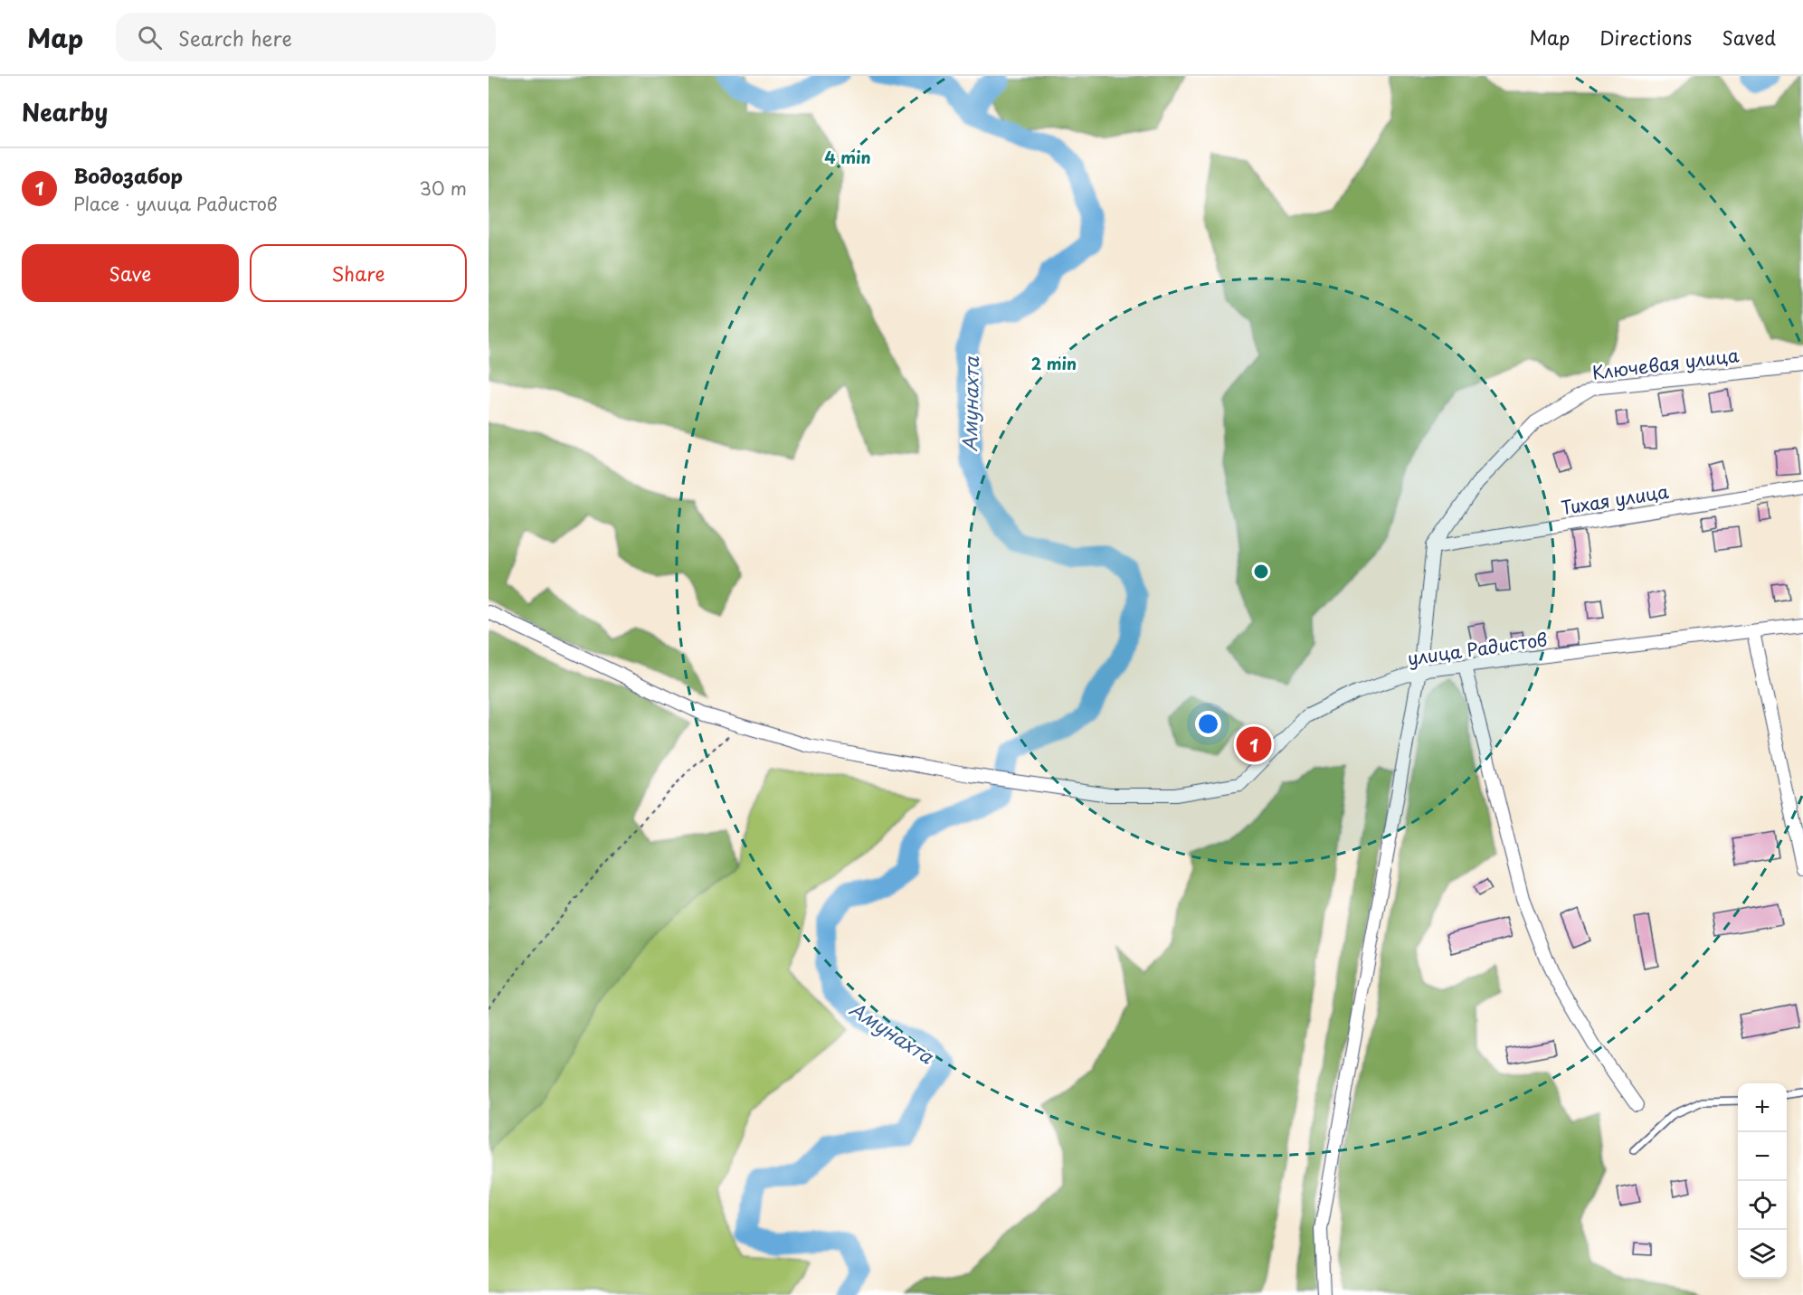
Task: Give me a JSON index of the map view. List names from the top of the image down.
{
  "streets": {
    "street": ["Ключевая улица", "Тихая улица", "улица Радистов"]
  },
  "crossings": [
    ["Ключевая улица", "Тихая улица"],
    ["Ключевая улица", "улица Радистов"]
  ],
  "water": ["Амунахта"],
  "page": {
    "header": "Map",
    "search": "Search here",
    "nav": ["Map", "Directions", "Saved"],
    "heading": "Nearby",
    "list": [
      {
        "mark": "1",
        "name": "Водозабор",
        "note": "Place · улица Радистов",
        "value": "30 m"
      }
    ],
    "buttons": ["Save", "Share"],
    "pins": "1",
    "map_buttons": ["+", "−"]
  },
  "rings": ["4 min", "2 min"]
}
